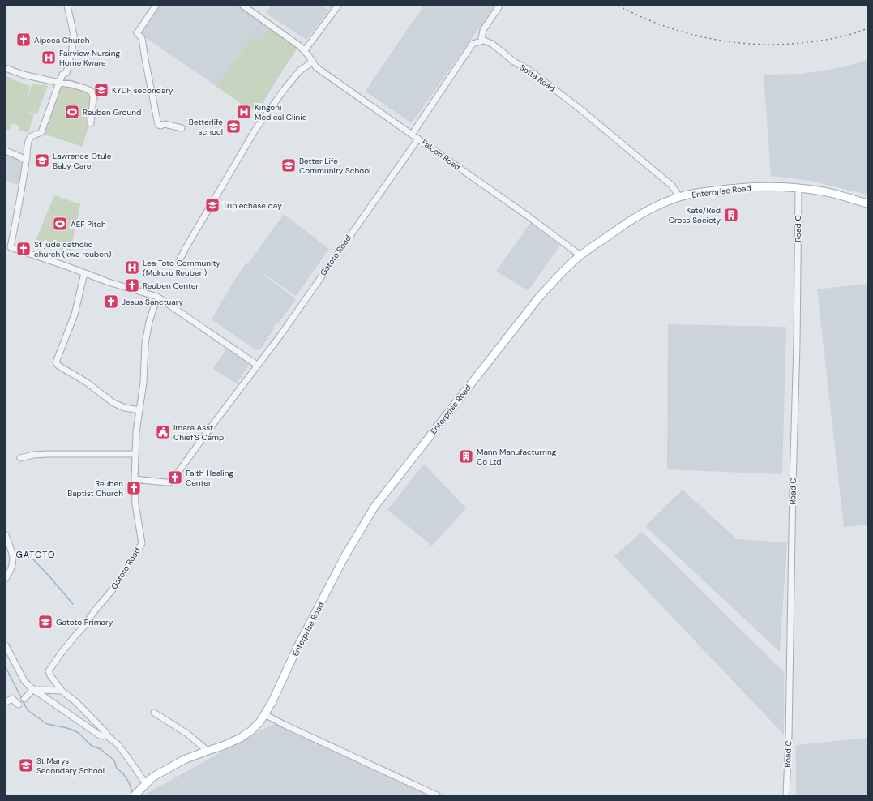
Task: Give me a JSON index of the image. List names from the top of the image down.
{
  "streets": {
    "main road": ["Enterprise Road"],
    "street": [
      "Softa Road",
      "Falcon Road",
      "Road C",
      "Gatoto Road"
    ]
  },
  "crossings": [
    ["Softa Road", "Enterprise Road"],
    ["Falcon Road", "Enterprise Road"],
    ["Falcon Road", "Gatoto Road"],
    ["Enterprise Road", "Road C"],
    ["Enterprise Road", "Gatoto Road"]
  ],
  "districts": ["GATOTO"],
  "places": {
    "church": [
      "Aipcea Church",
      "St jude catholic church (kwa reuben)",
      "Reuben Center",
      "Jesus Sanctuary",
      "Faith Healing Center",
      "Reuben Baptist Church"
    ],
    "hospital": ["Fairview Nursing Home Kware", "Kingoni Medical Clinic", "Lea Toto Community (Mukuru Reuben)"],
    "school or university": [
      "KYDF secondary",
      "Betterlife school",
      "Lawrence Otule Baby Care",
      "Better Life Community School",
      "Triplechase day",
      "Gatoto Primary",
      "St Marys Secondary School"
    ],
    "sports": ["Reuben Ground", "AEF Pitch"],
    "building": ["Kate/Red Cross Society", "Mann Manufacturring Co Ltd"],
    "public building": ["Imara Asst Chief'S Camp"]
  }
}
